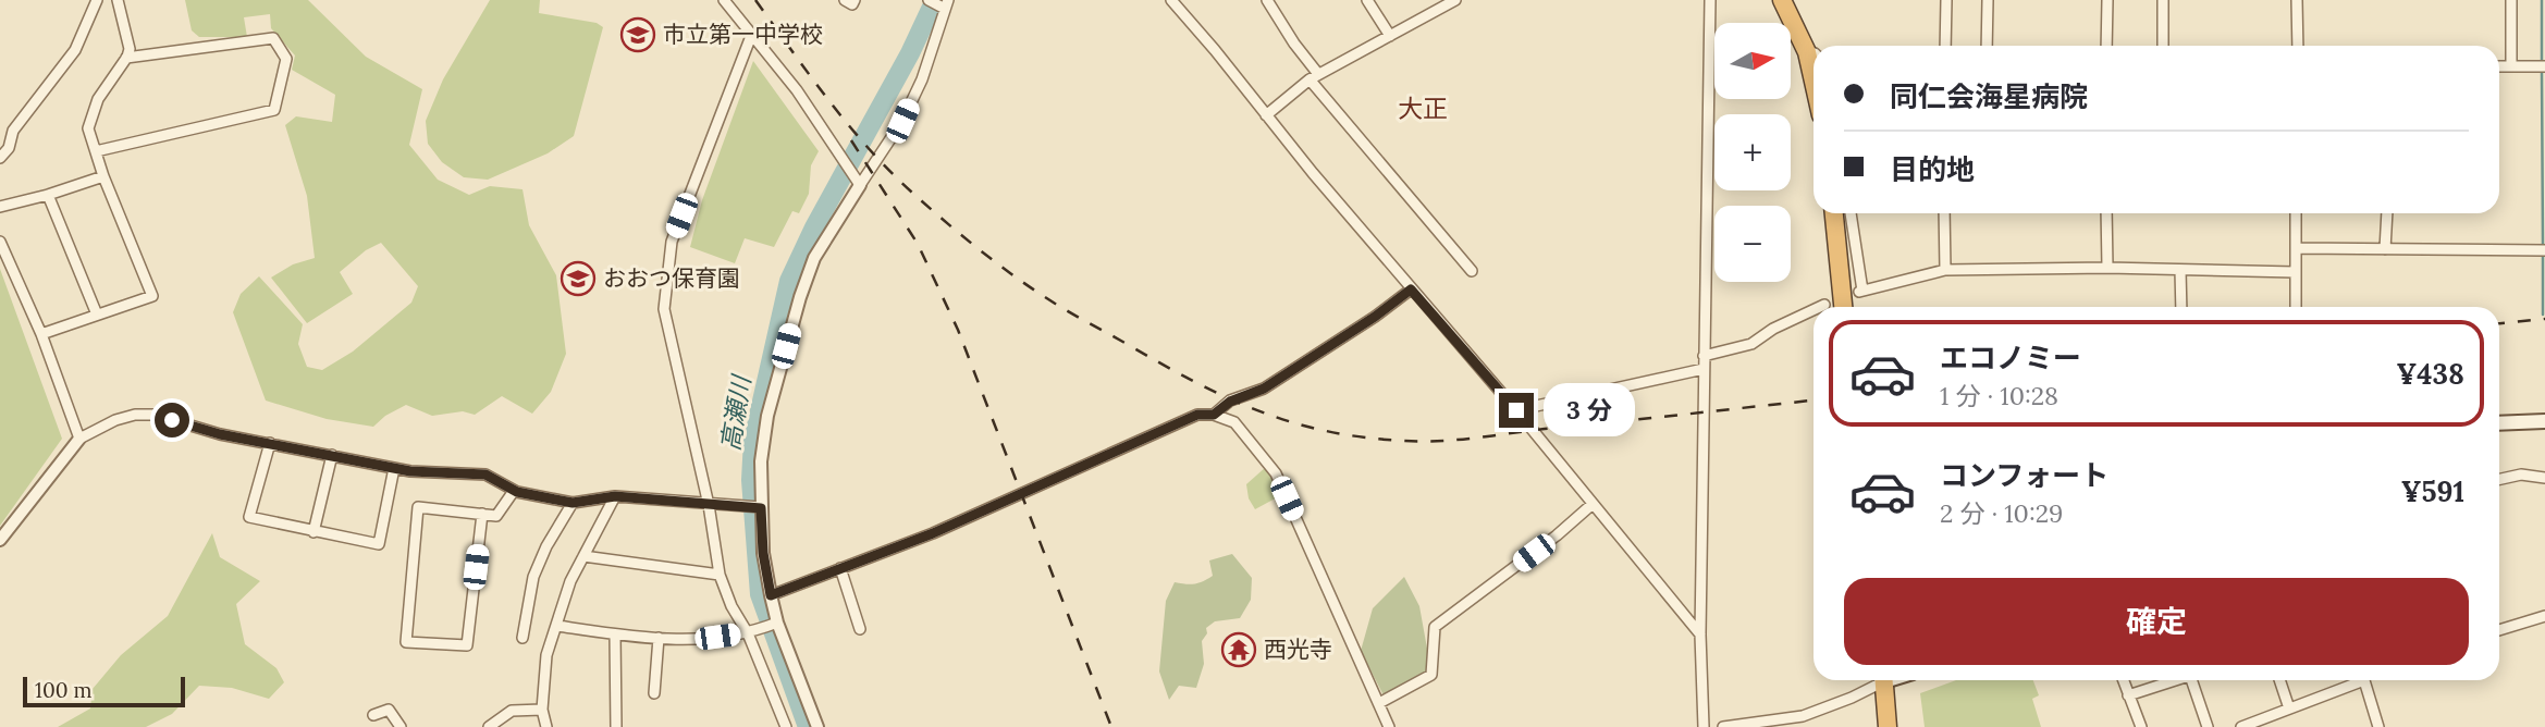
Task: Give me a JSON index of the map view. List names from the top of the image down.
{
  "districts": ["大正"],
  "water": ["高瀬川"],
  "places": {
    "school or university": ["市立第一中学校", "おおつ保育園"],
    "temple": ["西光寺"]
  },
  "scale_bar": "100 m",
  "north": "right",
  "page": {
    "map_buttons": ["+", "−"],
    "banner": ["同仁会海星病院", "目的地"],
    "list": [
      {
        "name": "エコノミー",
        "note": "1 分 · 10:28",
        "value": "¥438"
      },
      {
        "name": "コンフォート",
        "note": "2 分 · 10:29",
        "value": "¥591"
      }
    ],
    "bubble": "3 分",
    "buttons": "確定",
    "scale": "100 m"
  }
}
